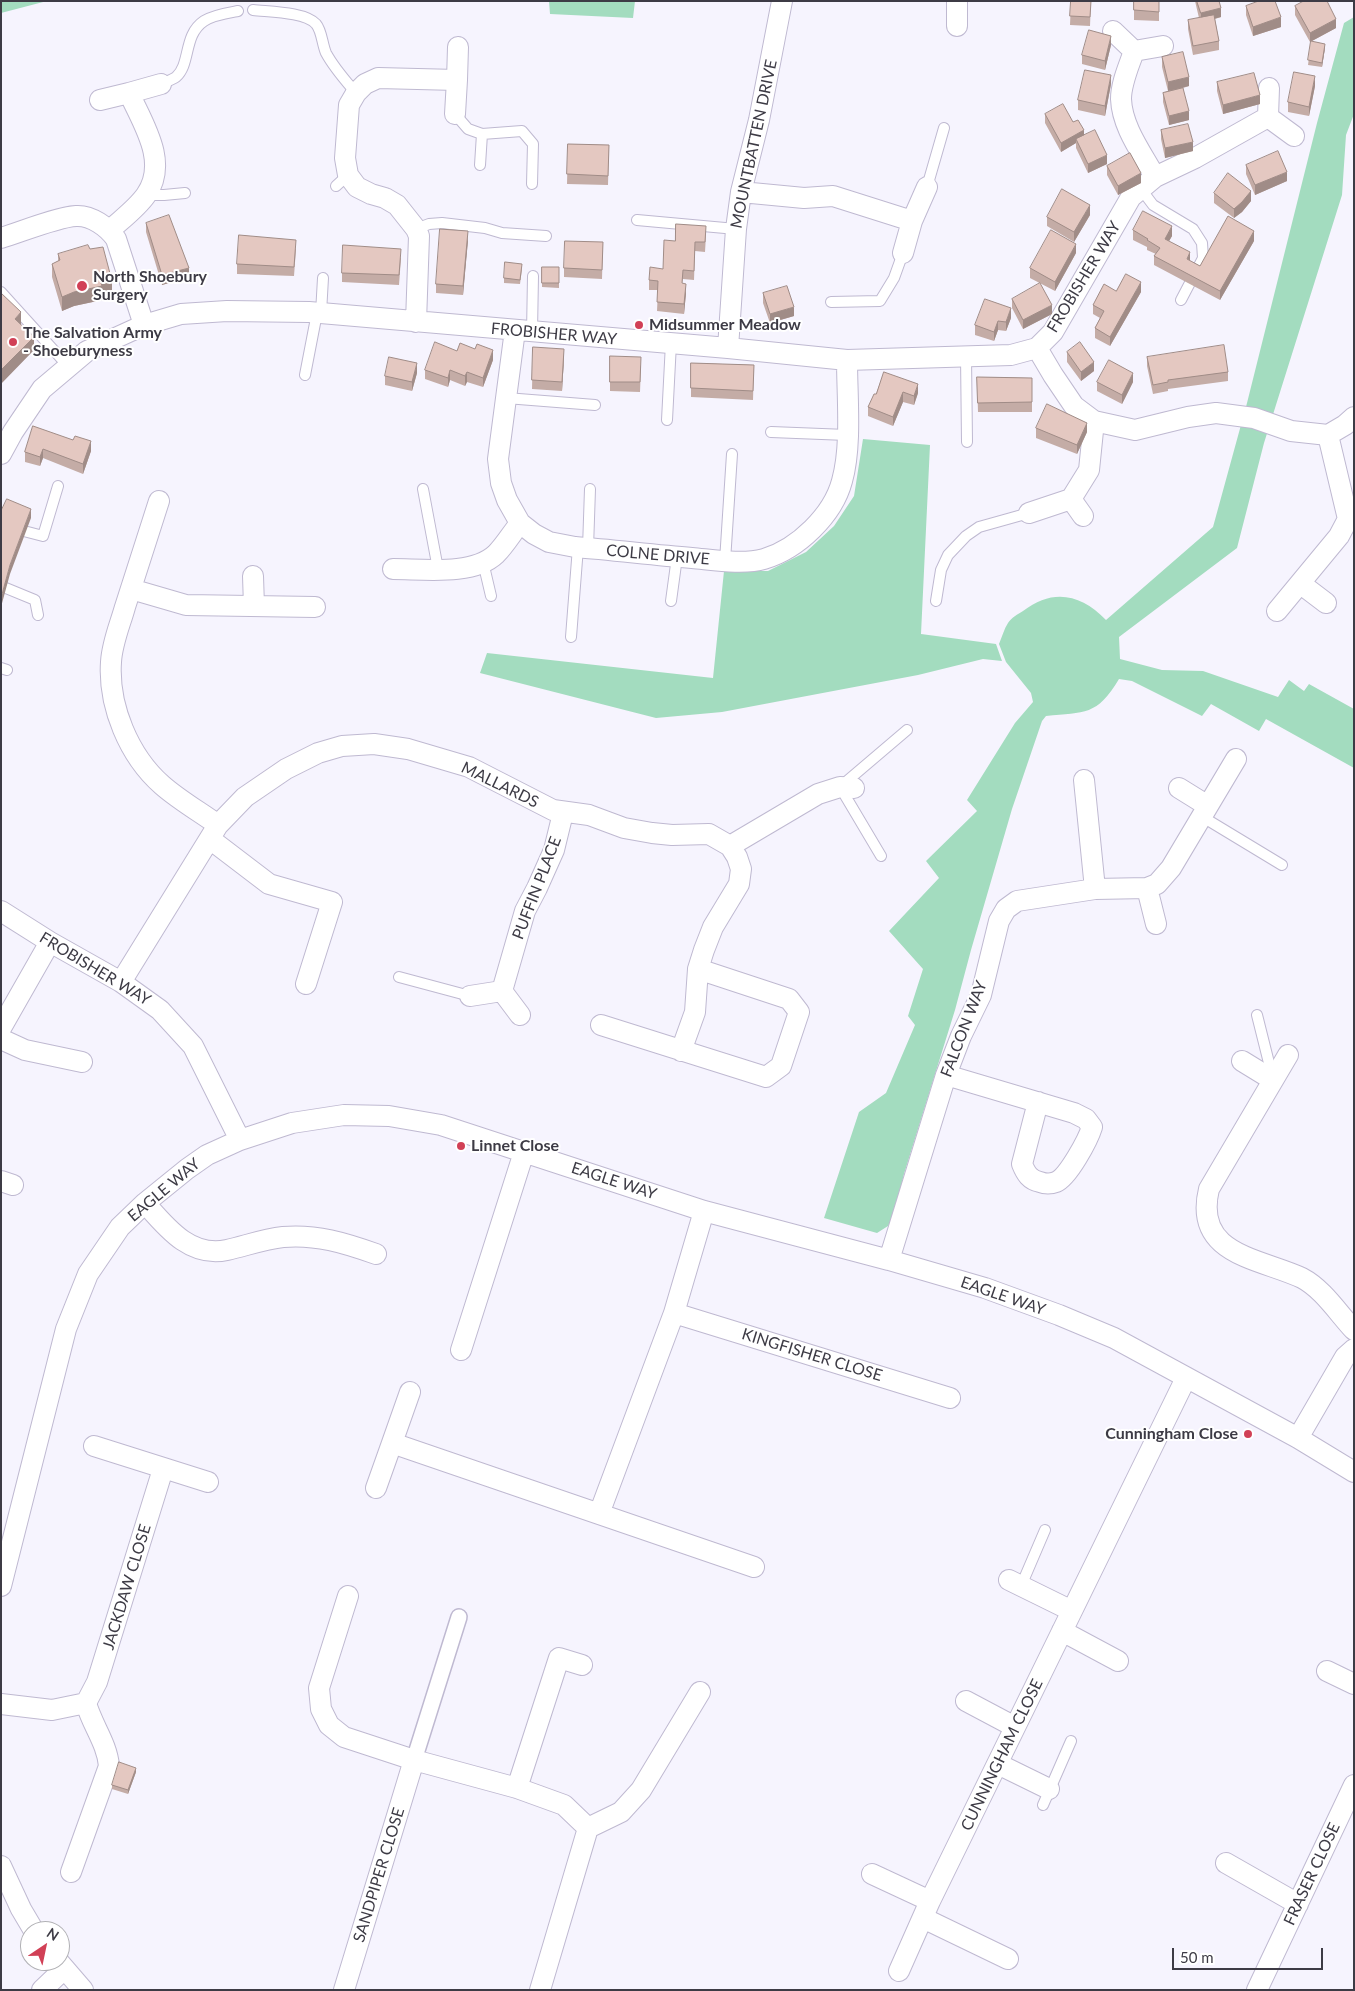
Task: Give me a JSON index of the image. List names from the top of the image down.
{
  "streets": {
    "street": [
      "MOUNTBATTEN DRIVE",
      "FROBISHER WAY",
      "COLNE DRIVE",
      "MALLARDS",
      "PUFFIN PLACE",
      "FALCON WAY",
      "EAGLE WAY",
      "KINGFISHER CLOSE",
      "JACKDAW CLOSE",
      "CUNNINGHAM CLOSE",
      "FRASER CLOSE",
      "SANDPIPER CLOSE"
    ]
  },
  "crossings": [
    ["MOUNTBATTEN DRIVE", "FROBISHER WAY"],
    ["FROBISHER WAY", "COLNE DRIVE"],
    ["FROBISHER WAY", "MALLARDS"],
    ["FROBISHER WAY", "EAGLE WAY"],
    ["MALLARDS", "PUFFIN PLACE"],
    ["FALCON WAY", "EAGLE WAY"],
    ["EAGLE WAY", "CUNNINGHAM CLOSE"]
  ],
  "places": [
    "North Shoebury Surgery",
    "Midsummer Meadow",
    "The Salvation Army - Shoeburyness",
    "Linnet Close",
    "Cunningham Close"
  ],
  "scale_bar": "50 m",
  "north": "top right"
}
